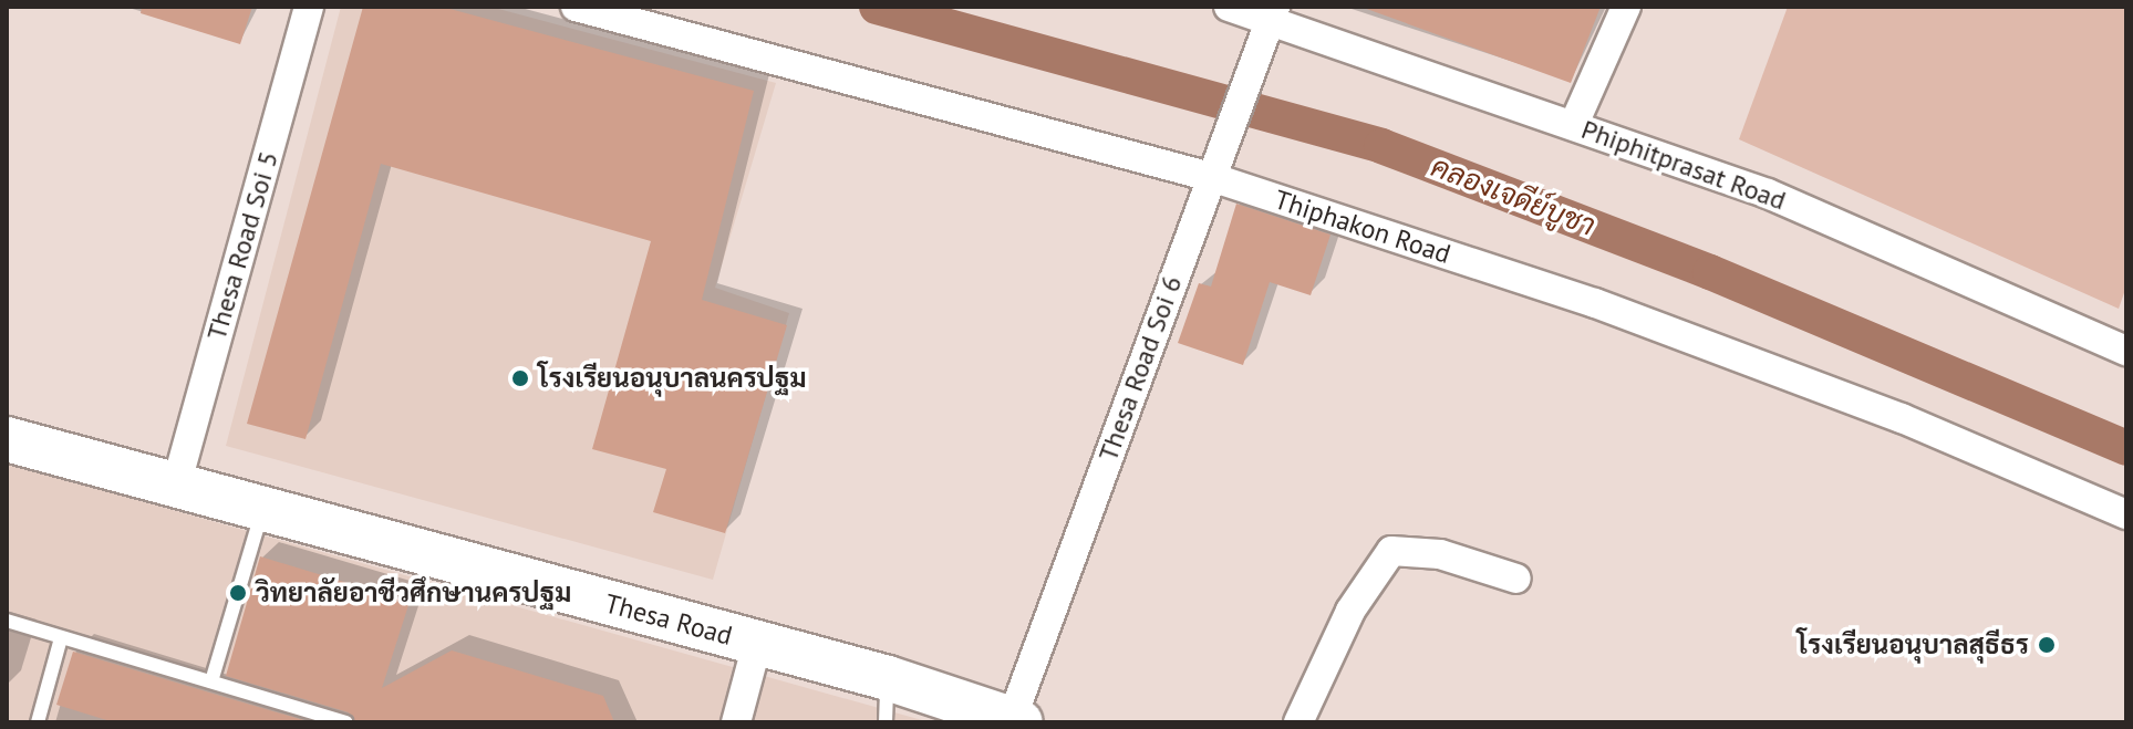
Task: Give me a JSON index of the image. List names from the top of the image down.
{
  "streets": {
    "main road": ["Thesa Road"],
    "street": [
      "Phiphitprasat Road",
      "Thiphakon Road",
      "Thesa Road Soi 5",
      "Thesa Road Soi 6"
    ]
  },
  "crossings": [
    ["Phiphitprasat Road", "Thesa Road Soi 6"],
    ["Thiphakon Road", "Thesa Road Soi 6"],
    ["Thesa Road Soi 5", "Thesa Road"],
    ["Thesa Road Soi 6", "Thesa Road"]
  ],
  "water": ["คลองเจดีย์บูชา"],
  "places": ["โรงเรียนอนุบาลนครปฐม", "วิทยาลัยอาชีวศึกษานครปฐม", "โรงเรียนอนุบาลสุธีธร"]
}
